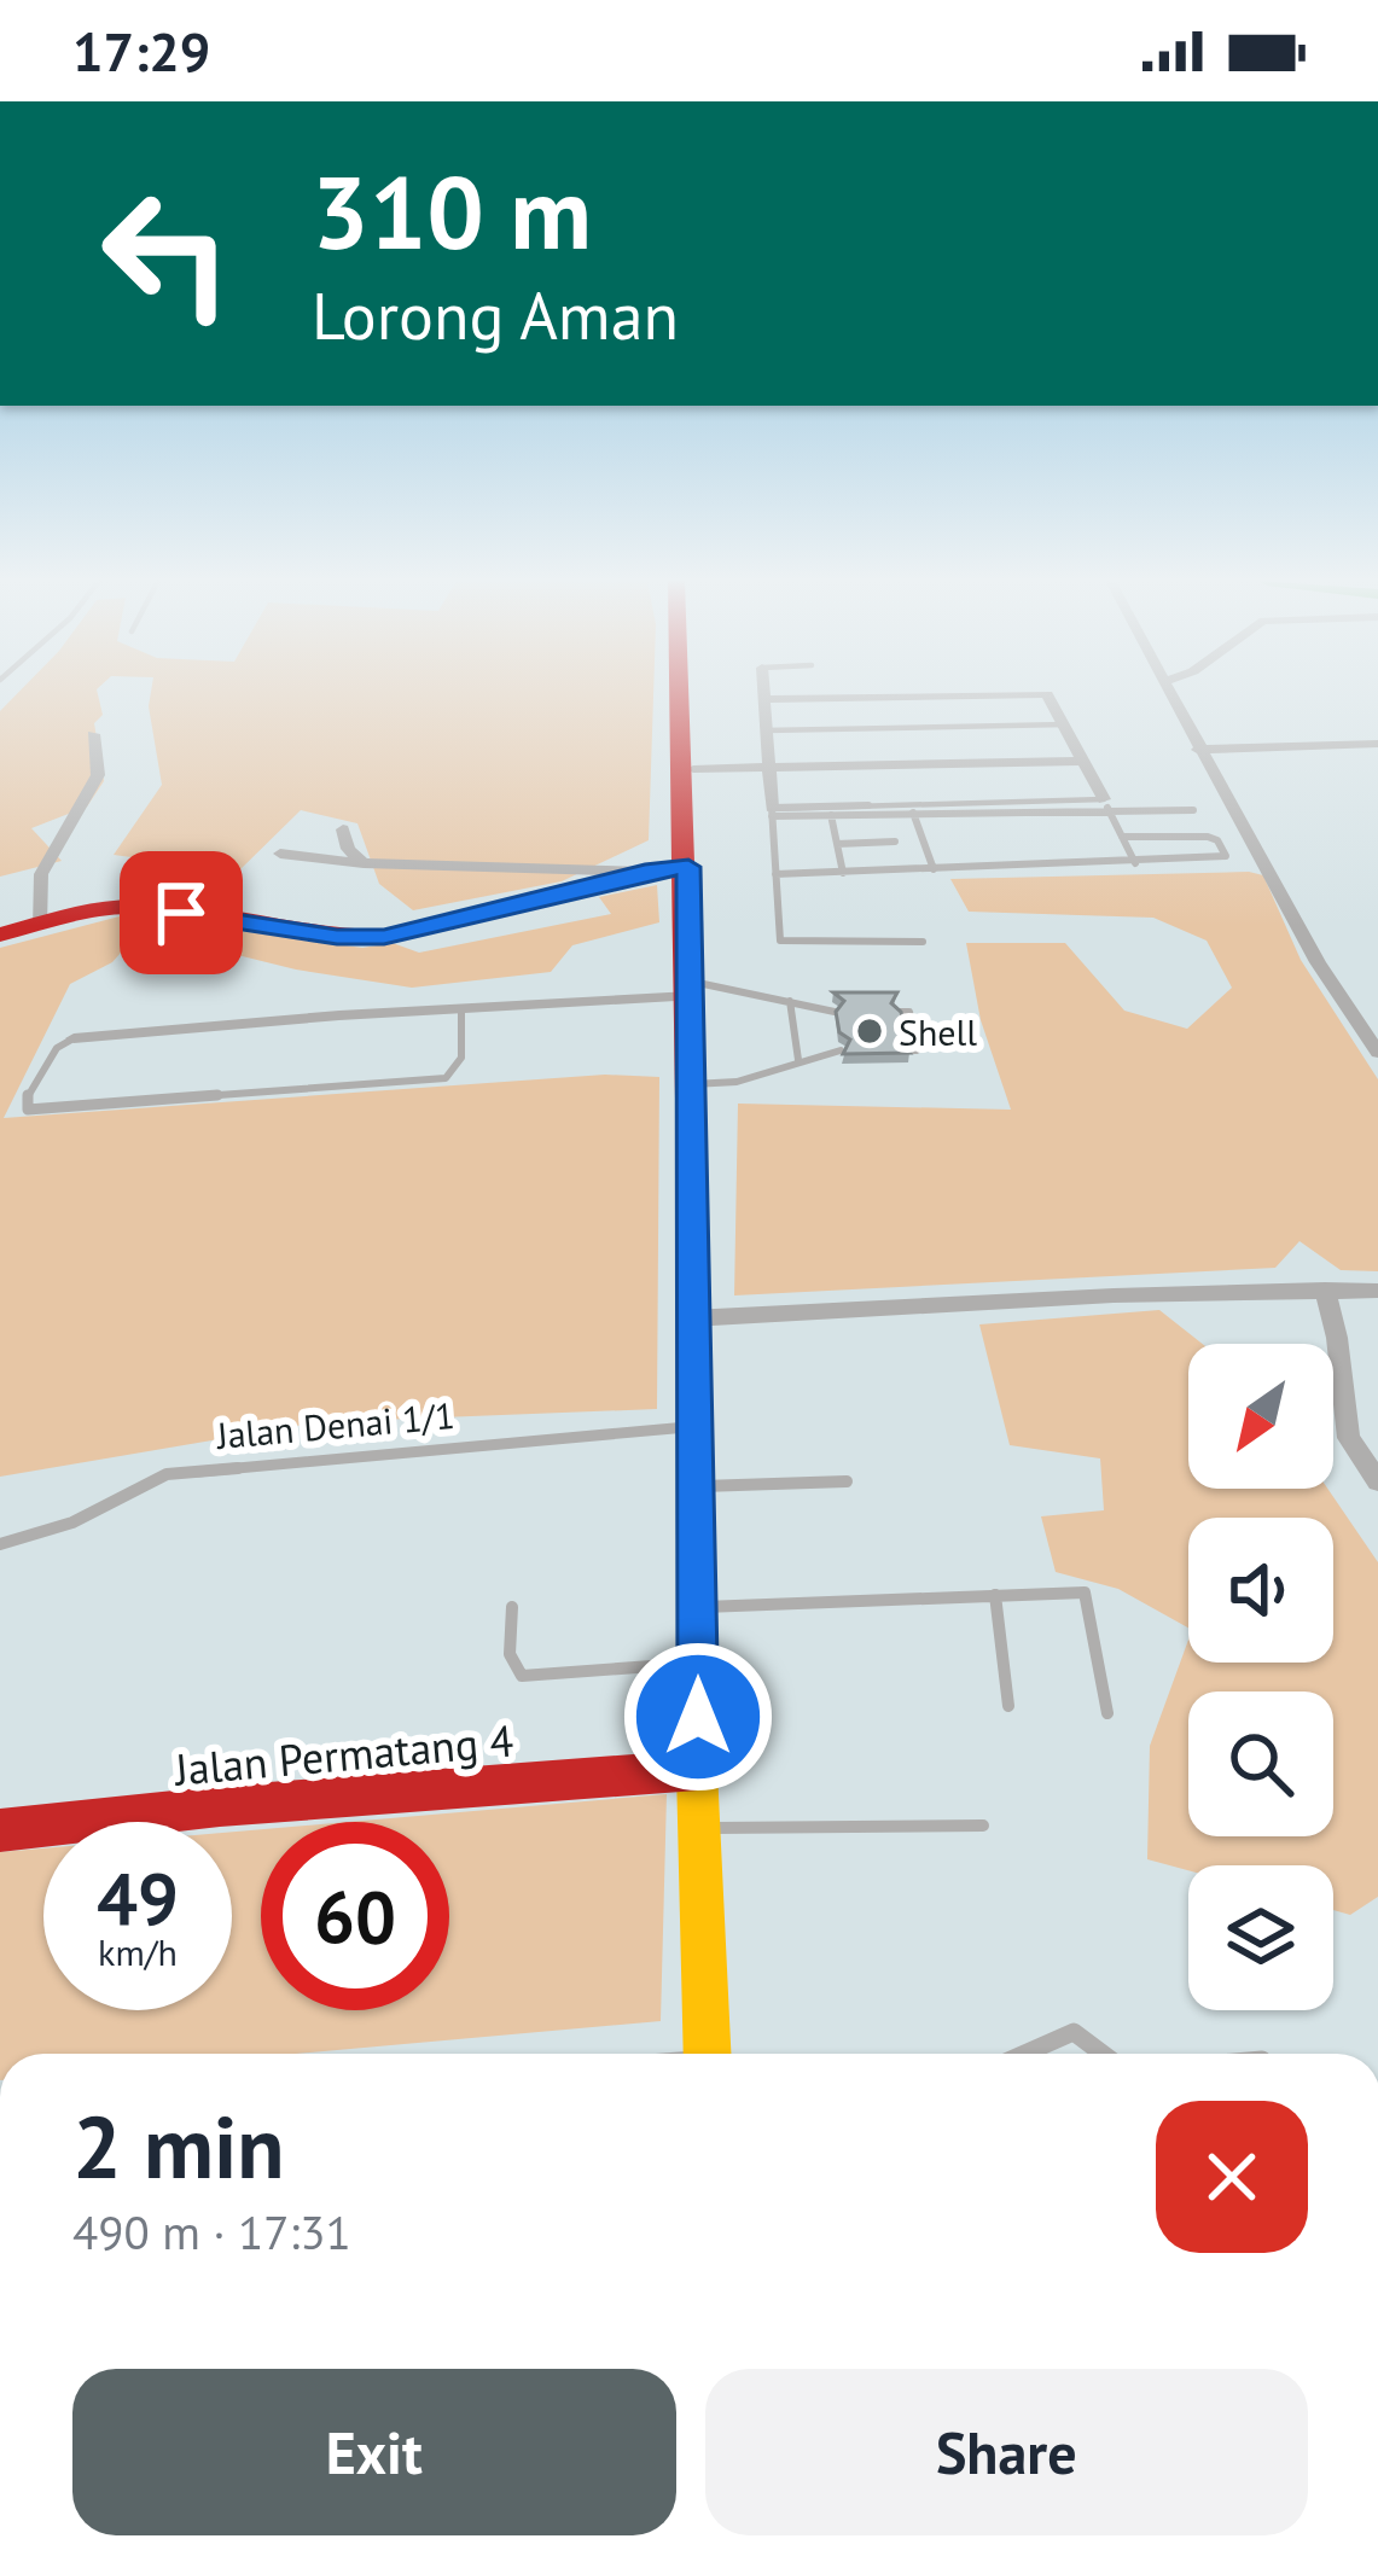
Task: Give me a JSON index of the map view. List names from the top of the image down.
{
  "streets": {
    "main road": ["Jalan Permatang 4"],
    "lane": ["Jalan Denai 1/1"]
  },
  "places": ["Shell"],
  "north": "bottom left",
  "page": {
    "status": "17:29",
    "turn": ["310 m", "Lorong Aman"],
    "speed": "49 km/h",
    "limit": "60",
    "heading": ["2 min", "490 m · 17:31"],
    "buttons": ["Exit", "Share"]
  }
}
